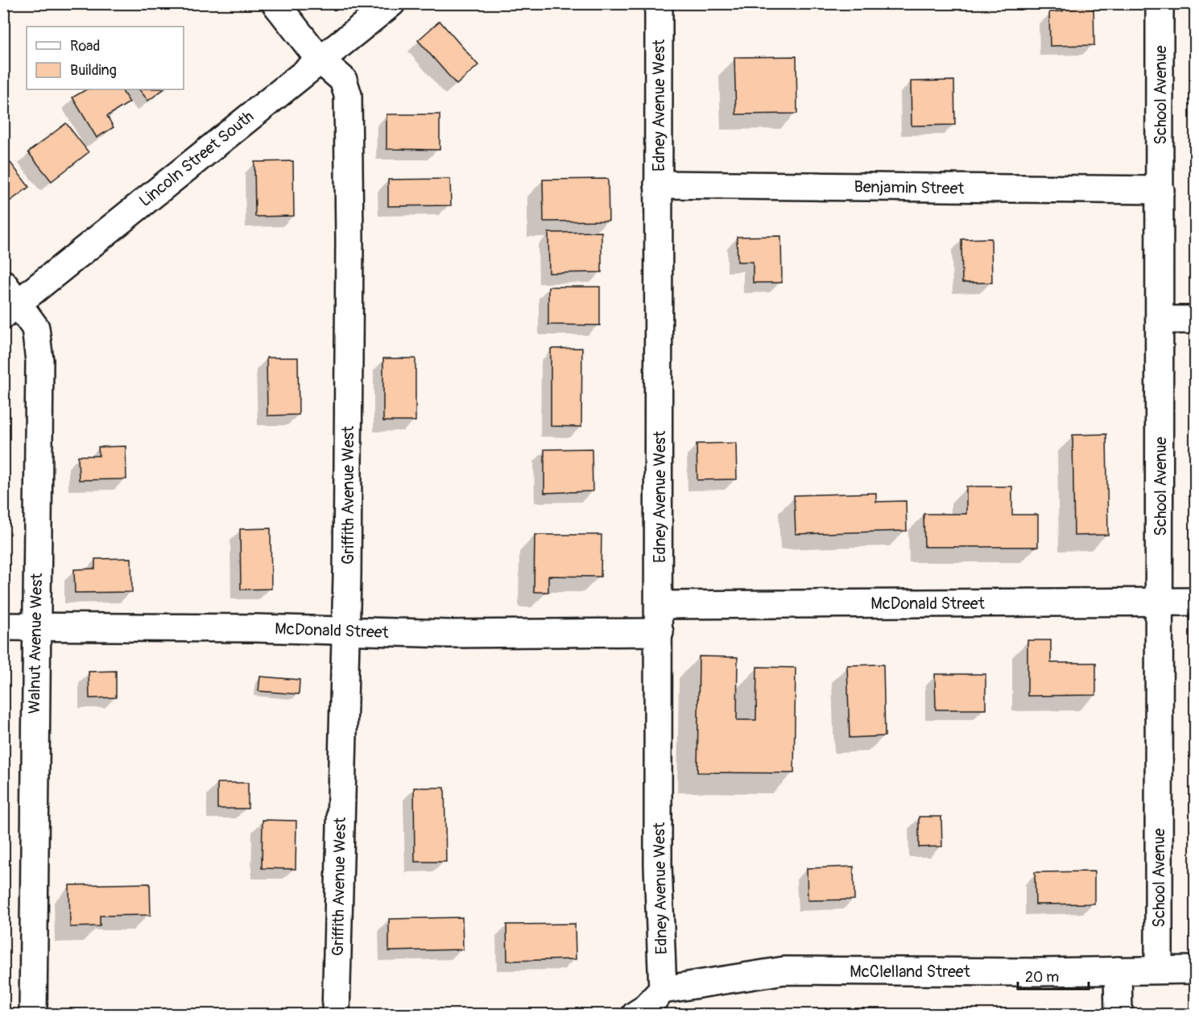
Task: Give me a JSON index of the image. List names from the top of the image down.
{
  "streets": {
    "street": [
      "School Avenue",
      "Edney Avenue West",
      "Lincoln Street South",
      "Benjamin Street",
      "Griffith Avenue West",
      "McDonald Street",
      "Walnut Avenue West",
      "McClelland Street"
    ]
  },
  "crossings": [
    ["School Avenue", "Benjamin Street"],
    ["School Avenue", "McDonald Street"],
    ["School Avenue", "McClelland Street"],
    ["Edney Avenue West", "Benjamin Street"],
    ["Edney Avenue West", "McDonald Street"],
    ["Edney Avenue West", "McClelland Street"],
    ["Lincoln Street South", "Griffith Avenue West"],
    ["Lincoln Street South", "Walnut Avenue West"],
    ["Griffith Avenue West", "McDonald Street"],
    ["McDonald Street", "Walnut Avenue West"]
  ],
  "legend": ["Road", "Building"],
  "scale_bar": "20 m"
}
